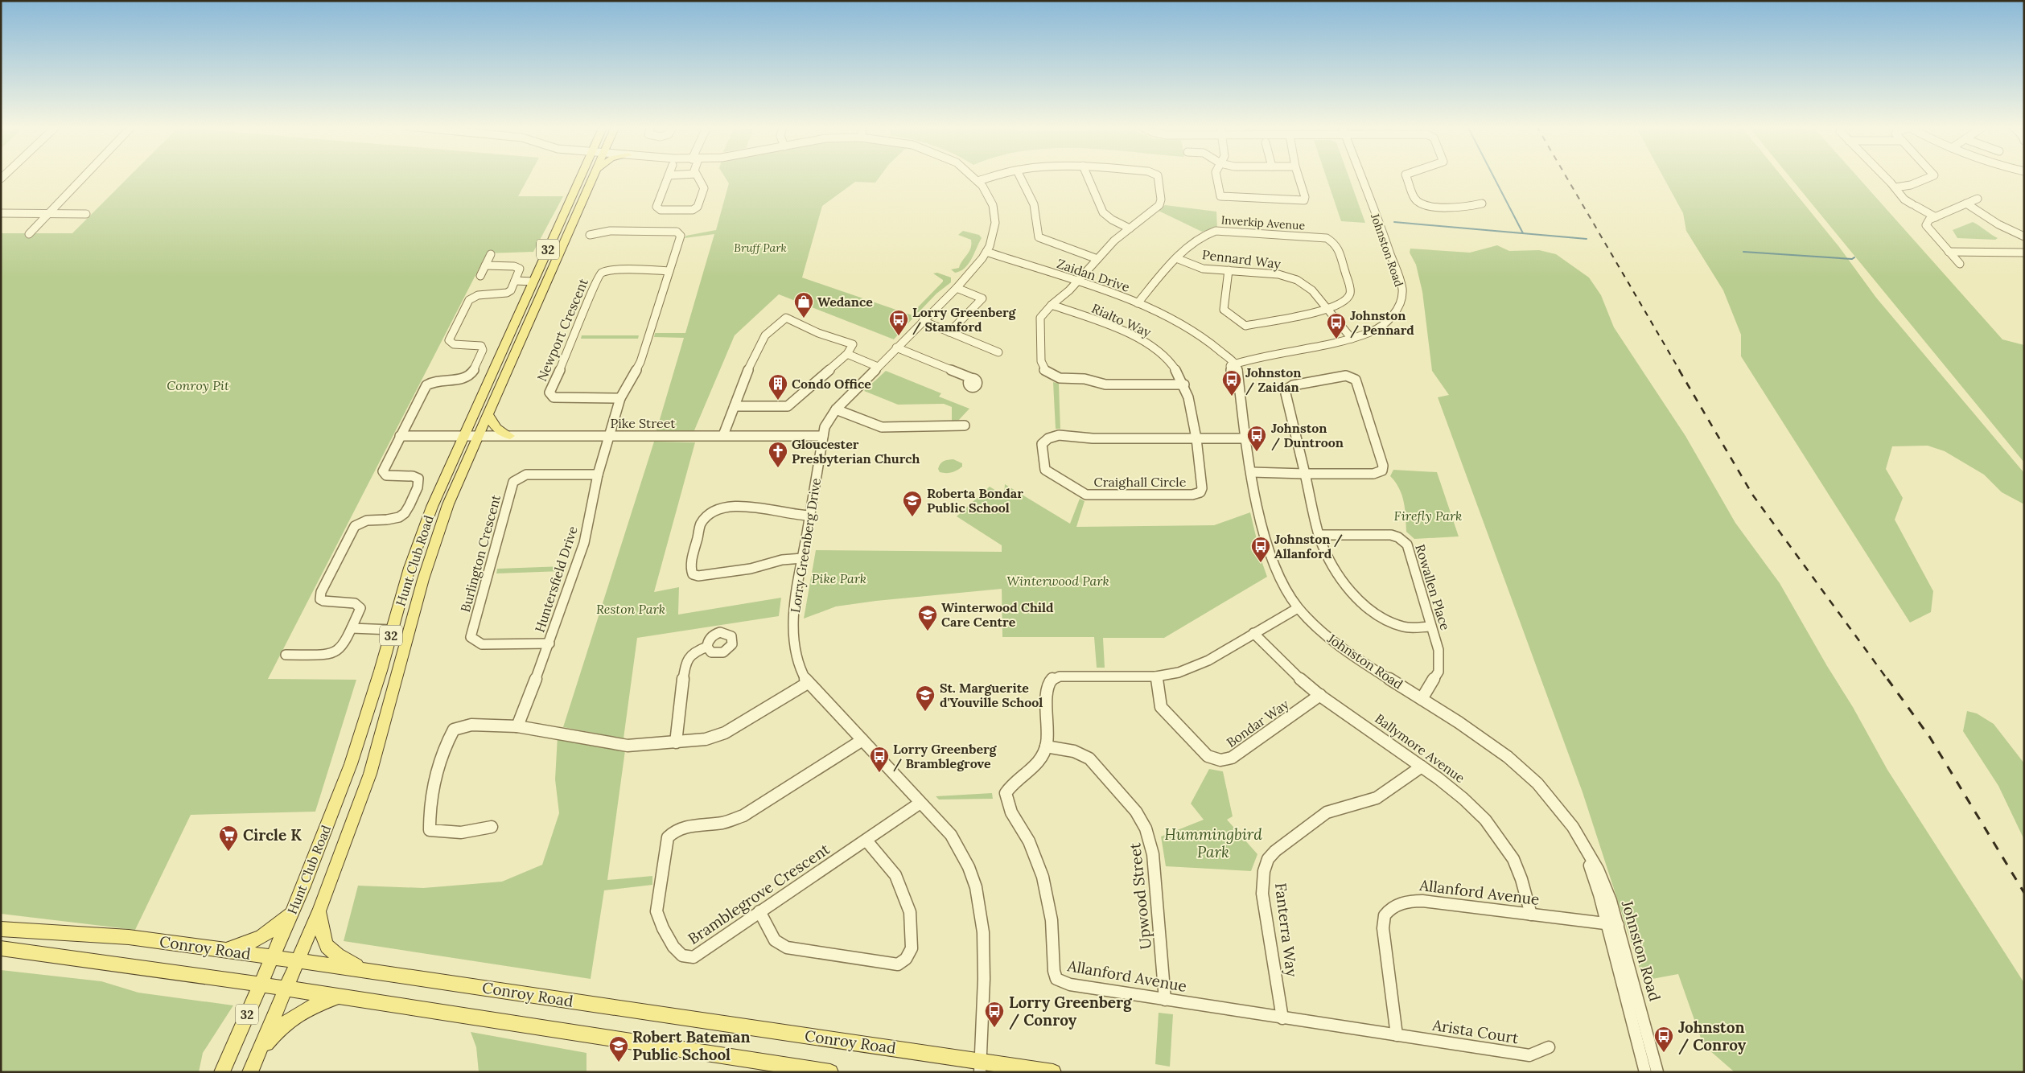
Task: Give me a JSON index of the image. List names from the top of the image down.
{
  "streets": {
    "main road": ["32", "Hunt Club Road", "Conroy Road"],
    "street": [
      "Inverkip Avenue",
      "Johnston Road",
      "Pennard Way",
      "Zaidan Drive",
      "Rialto Way",
      "Newport Crescent",
      "Pike Street",
      "Craighall Circle",
      "Lorry Greenberg Drive",
      "Burlington Crescent",
      "Huntersfield Drive",
      "Rowallen Place",
      "Bondar Way",
      "Ballymore Avenue",
      "Allanford Avenue",
      "Bramblegrove Crescent",
      "Upwood Street",
      "Fanterra Way",
      "Arista Court"
    ]
  },
  "crossings": [
    ["Inverkip Avenue", "Pennard Way"],
    ["Inverkip Avenue", "Zaidan Drive"],
    ["Johnston Road", "Pennard Way"],
    ["Johnston Road", "Zaidan Drive"],
    ["Johnston Road", "Craighall Circle"],
    ["Johnston Road", "Rowallen Place"],
    ["Johnston Road", "Allanford Avenue"],
    ["Zaidan Drive", "Lorry Greenberg Drive"],
    ["Rialto Way", "Craighall Circle"],
    ["Newport Crescent", "Huntersfield Drive"],
    ["Pike Street", "Lorry Greenberg Drive"],
    ["Pike Street", "Hunt Club Road"],
    ["Pike Street", "Huntersfield Drive"],
    ["Lorry Greenberg Drive", "Bramblegrove Crescent"],
    ["Lorry Greenberg Drive", "Conroy Road"],
    ["Burlington Crescent", "Huntersfield Drive"],
    ["Hunt Club Road", "Conroy Road"],
    ["Bondar Way", "Ballymore Avenue"],
    ["Bondar Way", "Allanford Avenue"],
    ["Ballymore Avenue", "Allanford Avenue"],
    ["Ballymore Avenue", "Fanterra Way"],
    ["Allanford Avenue", "Upwood Street"],
    ["Allanford Avenue", "Fanterra Way"],
    ["Allanford Avenue", "Arista Court"]
  ],
  "parks": [
    "Bruff Park",
    "Conroy Pit",
    "Firefly Park",
    "Pike Park",
    "Winterwood Park",
    "Reston Park",
    "Hummingbird Park"
  ],
  "places": {
    "shop": ["Wedance"],
    "bus stop": [
      "Lorry Greenberg / Stamford",
      "Johnston / Pennard",
      "Johnston / Zaidan",
      "Johnston / Duntroon",
      "Johnston / Allanford",
      "Lorry Greenberg / Bramblegrove",
      "Lorry Greenberg / Conroy",
      "Johnston / Conroy"
    ],
    "building": ["Condo Office"],
    "church": ["Gloucester Presbyterian Church"],
    "school or university": [
      "Roberta Bondar Public School",
      "Winterwood Child Care Centre",
      "St. Marguerite d'Youville School",
      "Robert Bateman Public School"
    ],
    "supermarket": ["Circle K"]
  }
}
